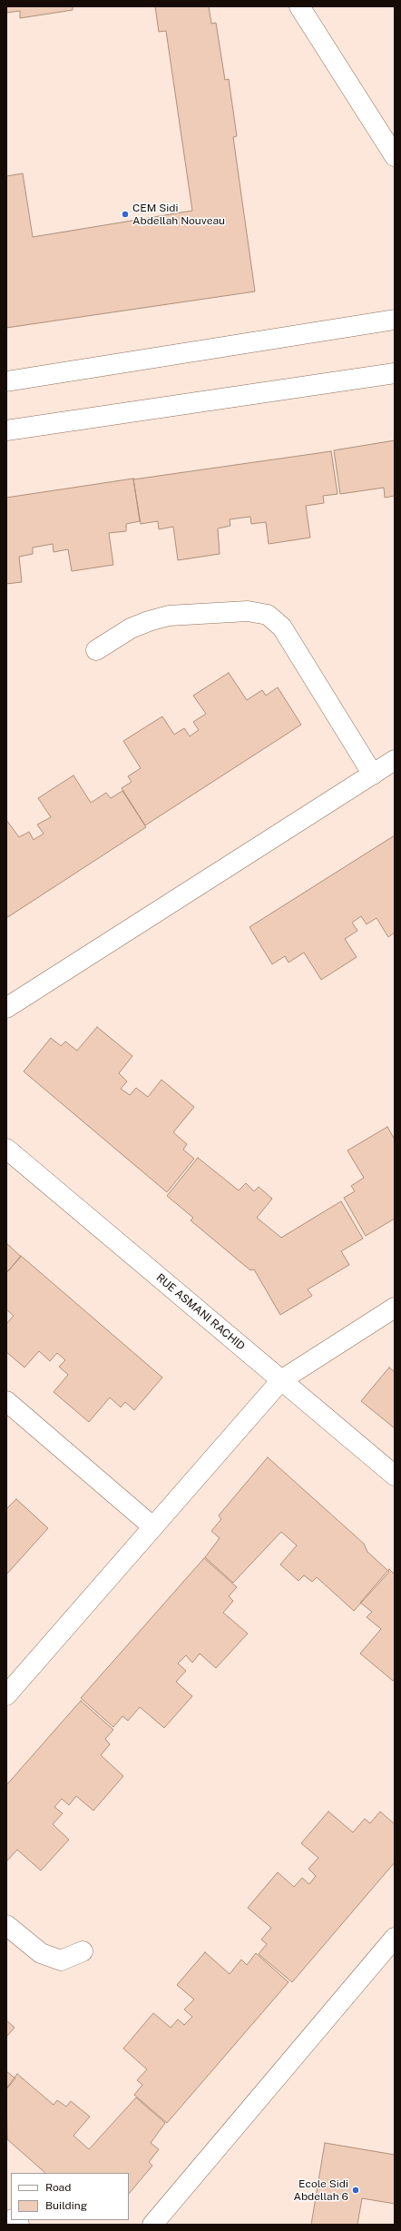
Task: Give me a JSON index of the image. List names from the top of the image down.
{
  "streets": {
    "street": ["RUE ASMANI RACHID"]
  },
  "places": ["CEM Sidi Abdellah Nouveau", "Ecole Sidi Abdellah 6"],
  "legend": ["Road", "Building"]
}
